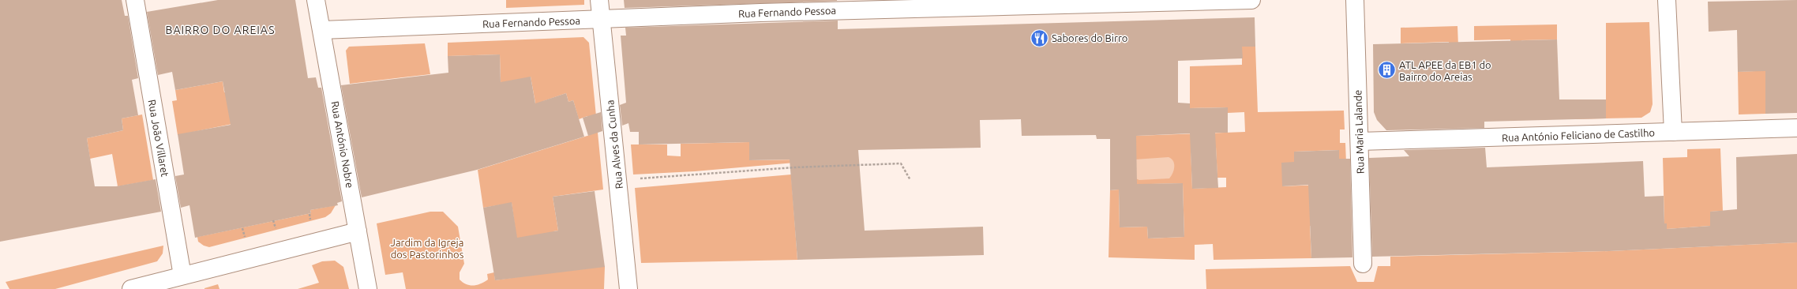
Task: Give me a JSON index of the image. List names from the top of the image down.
{
  "streets": {
    "street": [
      "Rua Fernando Pessoa",
      "Rua Maria Lalande",
      "Rua António Feliciano de Castilho",
      "Rua João Villaret",
      "Rua António Nobre",
      "Rua Alves da Cunha"
    ]
  },
  "crossings": [
    ["Rua Fernando Pessoa", "Rua António Nobre"],
    ["Rua Fernando Pessoa", "Rua Alves da Cunha"],
    ["Rua Maria Lalande", "Rua António Feliciano de Castilho"]
  ],
  "districts": ["BAIRRO DO AREIAS"],
  "parks": ["Jardim da Igreja dos Pastorinhos"],
  "places": {
    "restaurant": ["Sabores do Birro"],
    "building": ["ATL APEE da EB1 do Bairro do Areias"]
  }
}
